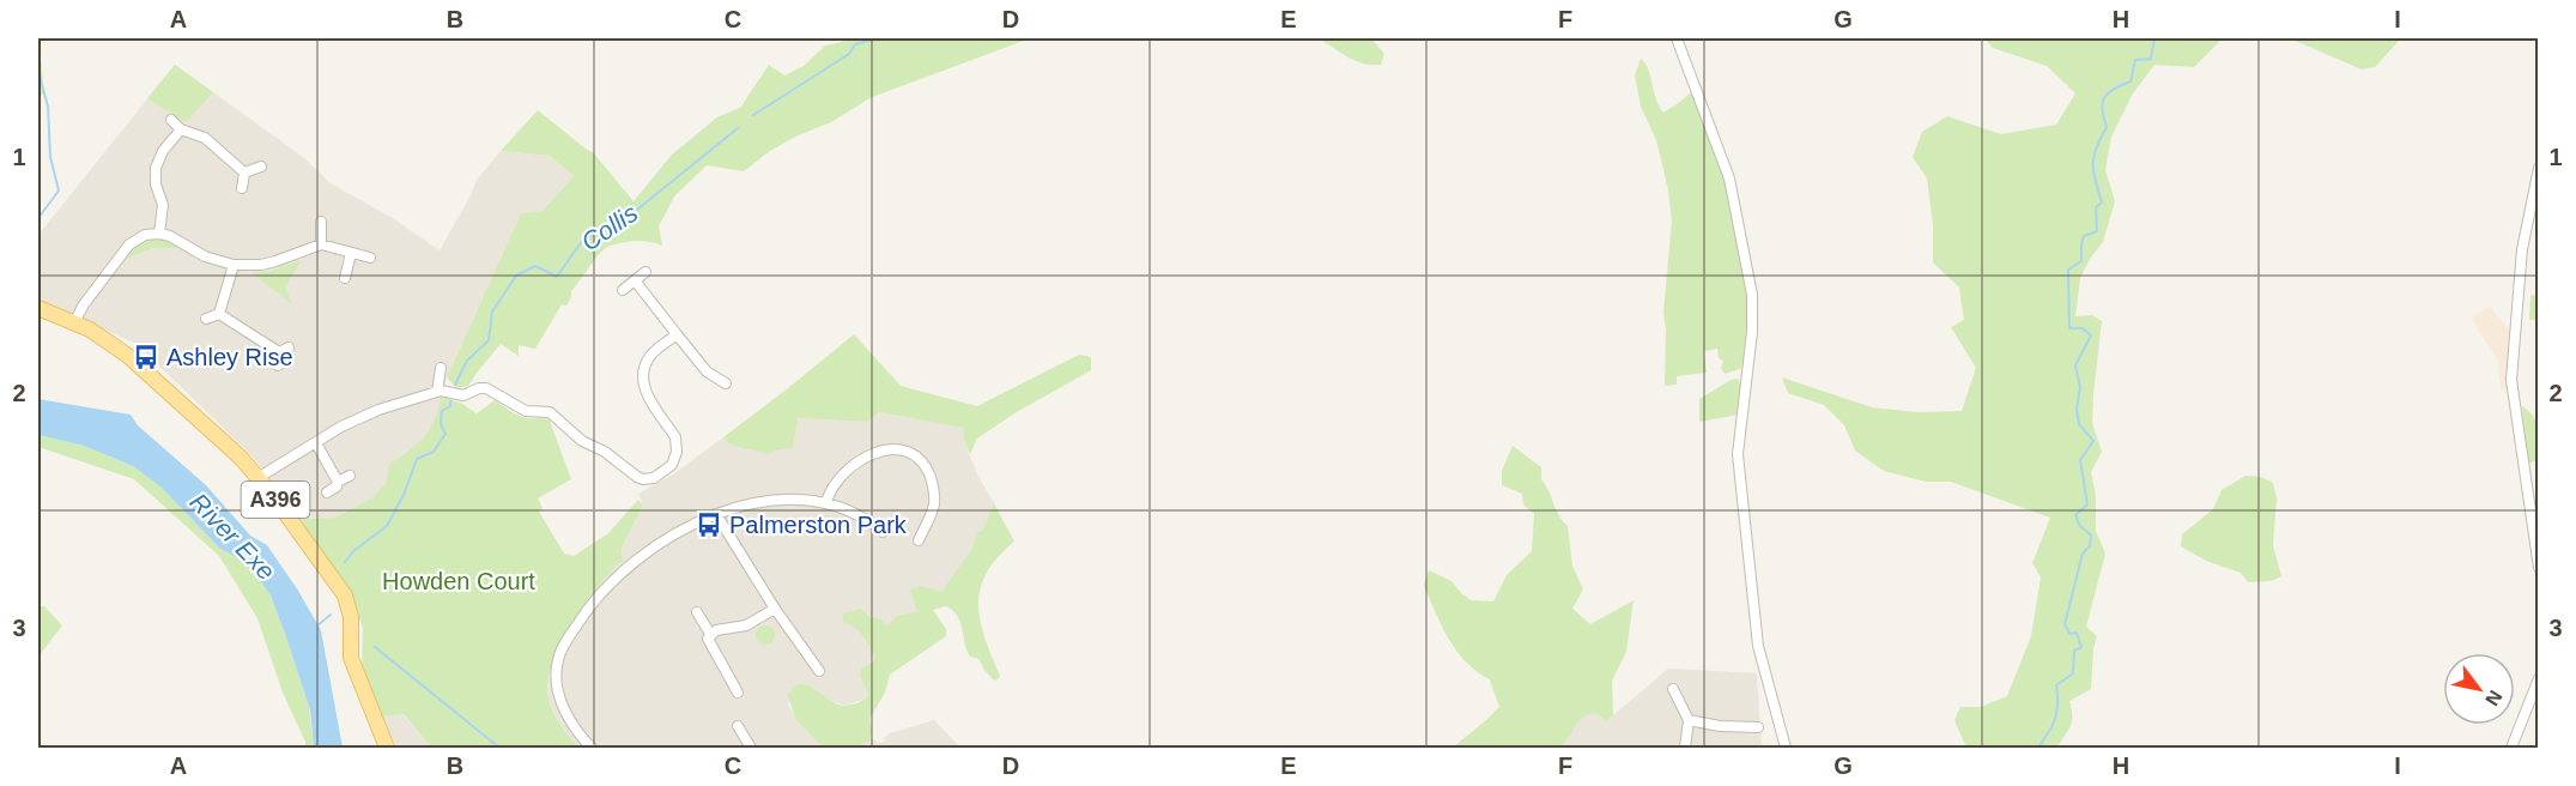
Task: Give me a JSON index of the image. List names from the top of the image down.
{
  "streets": {
    "main road": ["A396"]
  },
  "water": ["Collis", "River Exe"],
  "parks": ["Howden Court"],
  "places": {
    "bus stop": ["Ashley Rise", "Palmerston Park"]
  },
  "north": "bottom right",
  "grid": {
    "columns": [
      "A",
      "B",
      "C",
      "D",
      "E",
      "F",
      "G",
      "H",
      "I"
    ],
    "rows": ["1", "2", "3"]
  }
}
